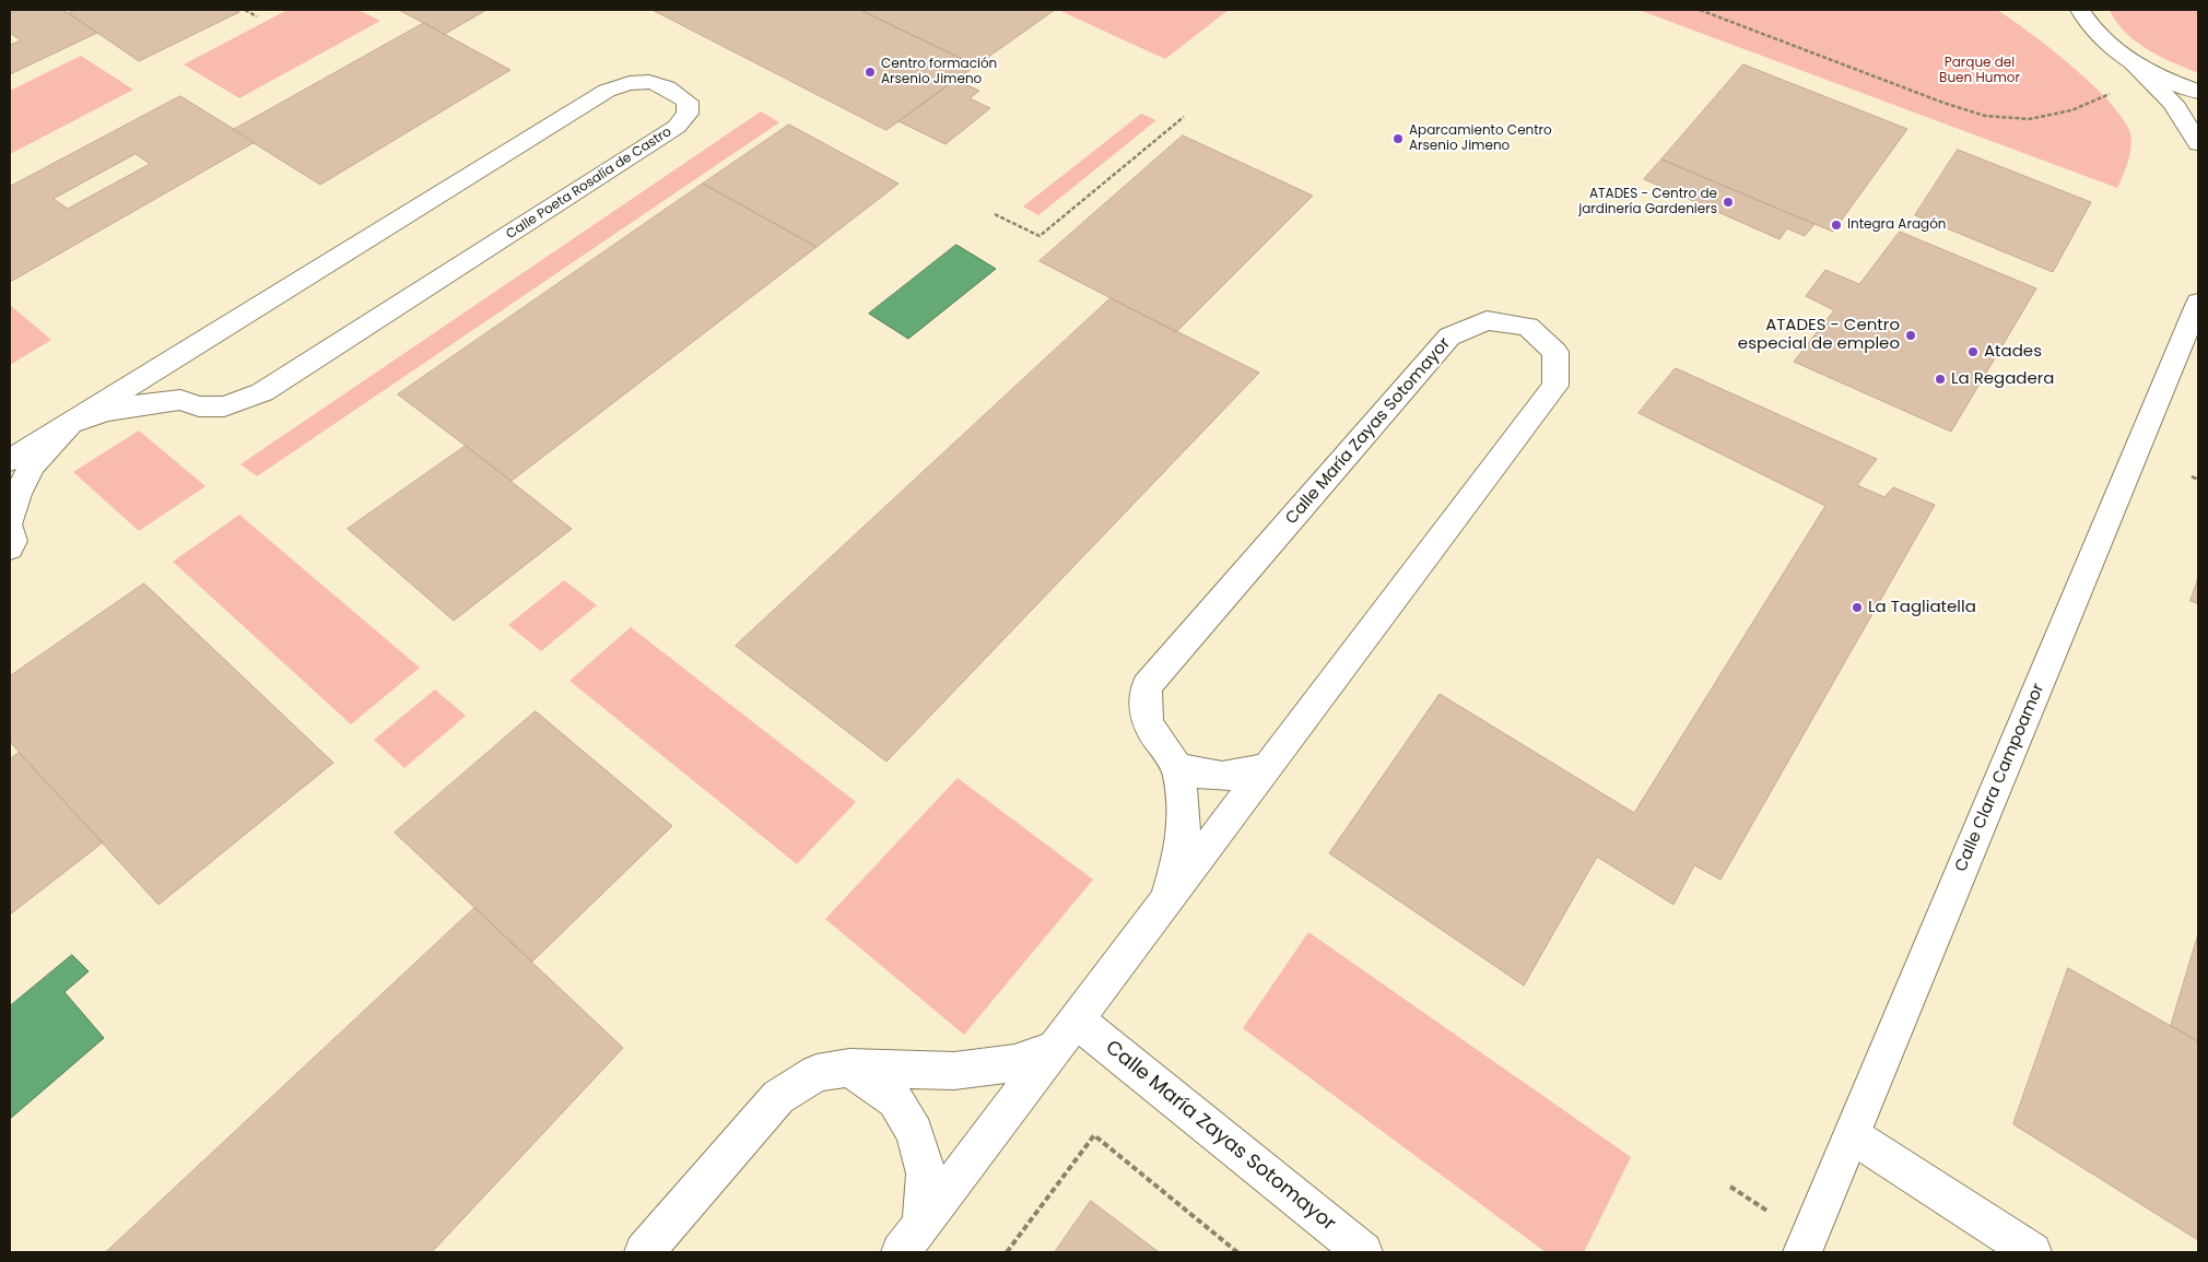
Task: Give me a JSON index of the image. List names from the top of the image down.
{
  "streets": {
    "street": ["Calle Poeta Rosalía de Castro", "Calle María Zayas Sotomayor", "Calle Clara Campoamor"]
  },
  "parks": ["Parque del Buen Humor"],
  "places": [
    "Centro formación Arsenio Jimeno",
    "Aparcamiento Centro Arsenio Jimeno",
    "ATADES - Centro de jardinería Gardeniers",
    "Integra Aragón",
    "ATADES - Centro especial de empleo",
    "Atades",
    "La Regadera",
    "La Tagliatella"
  ]
}
